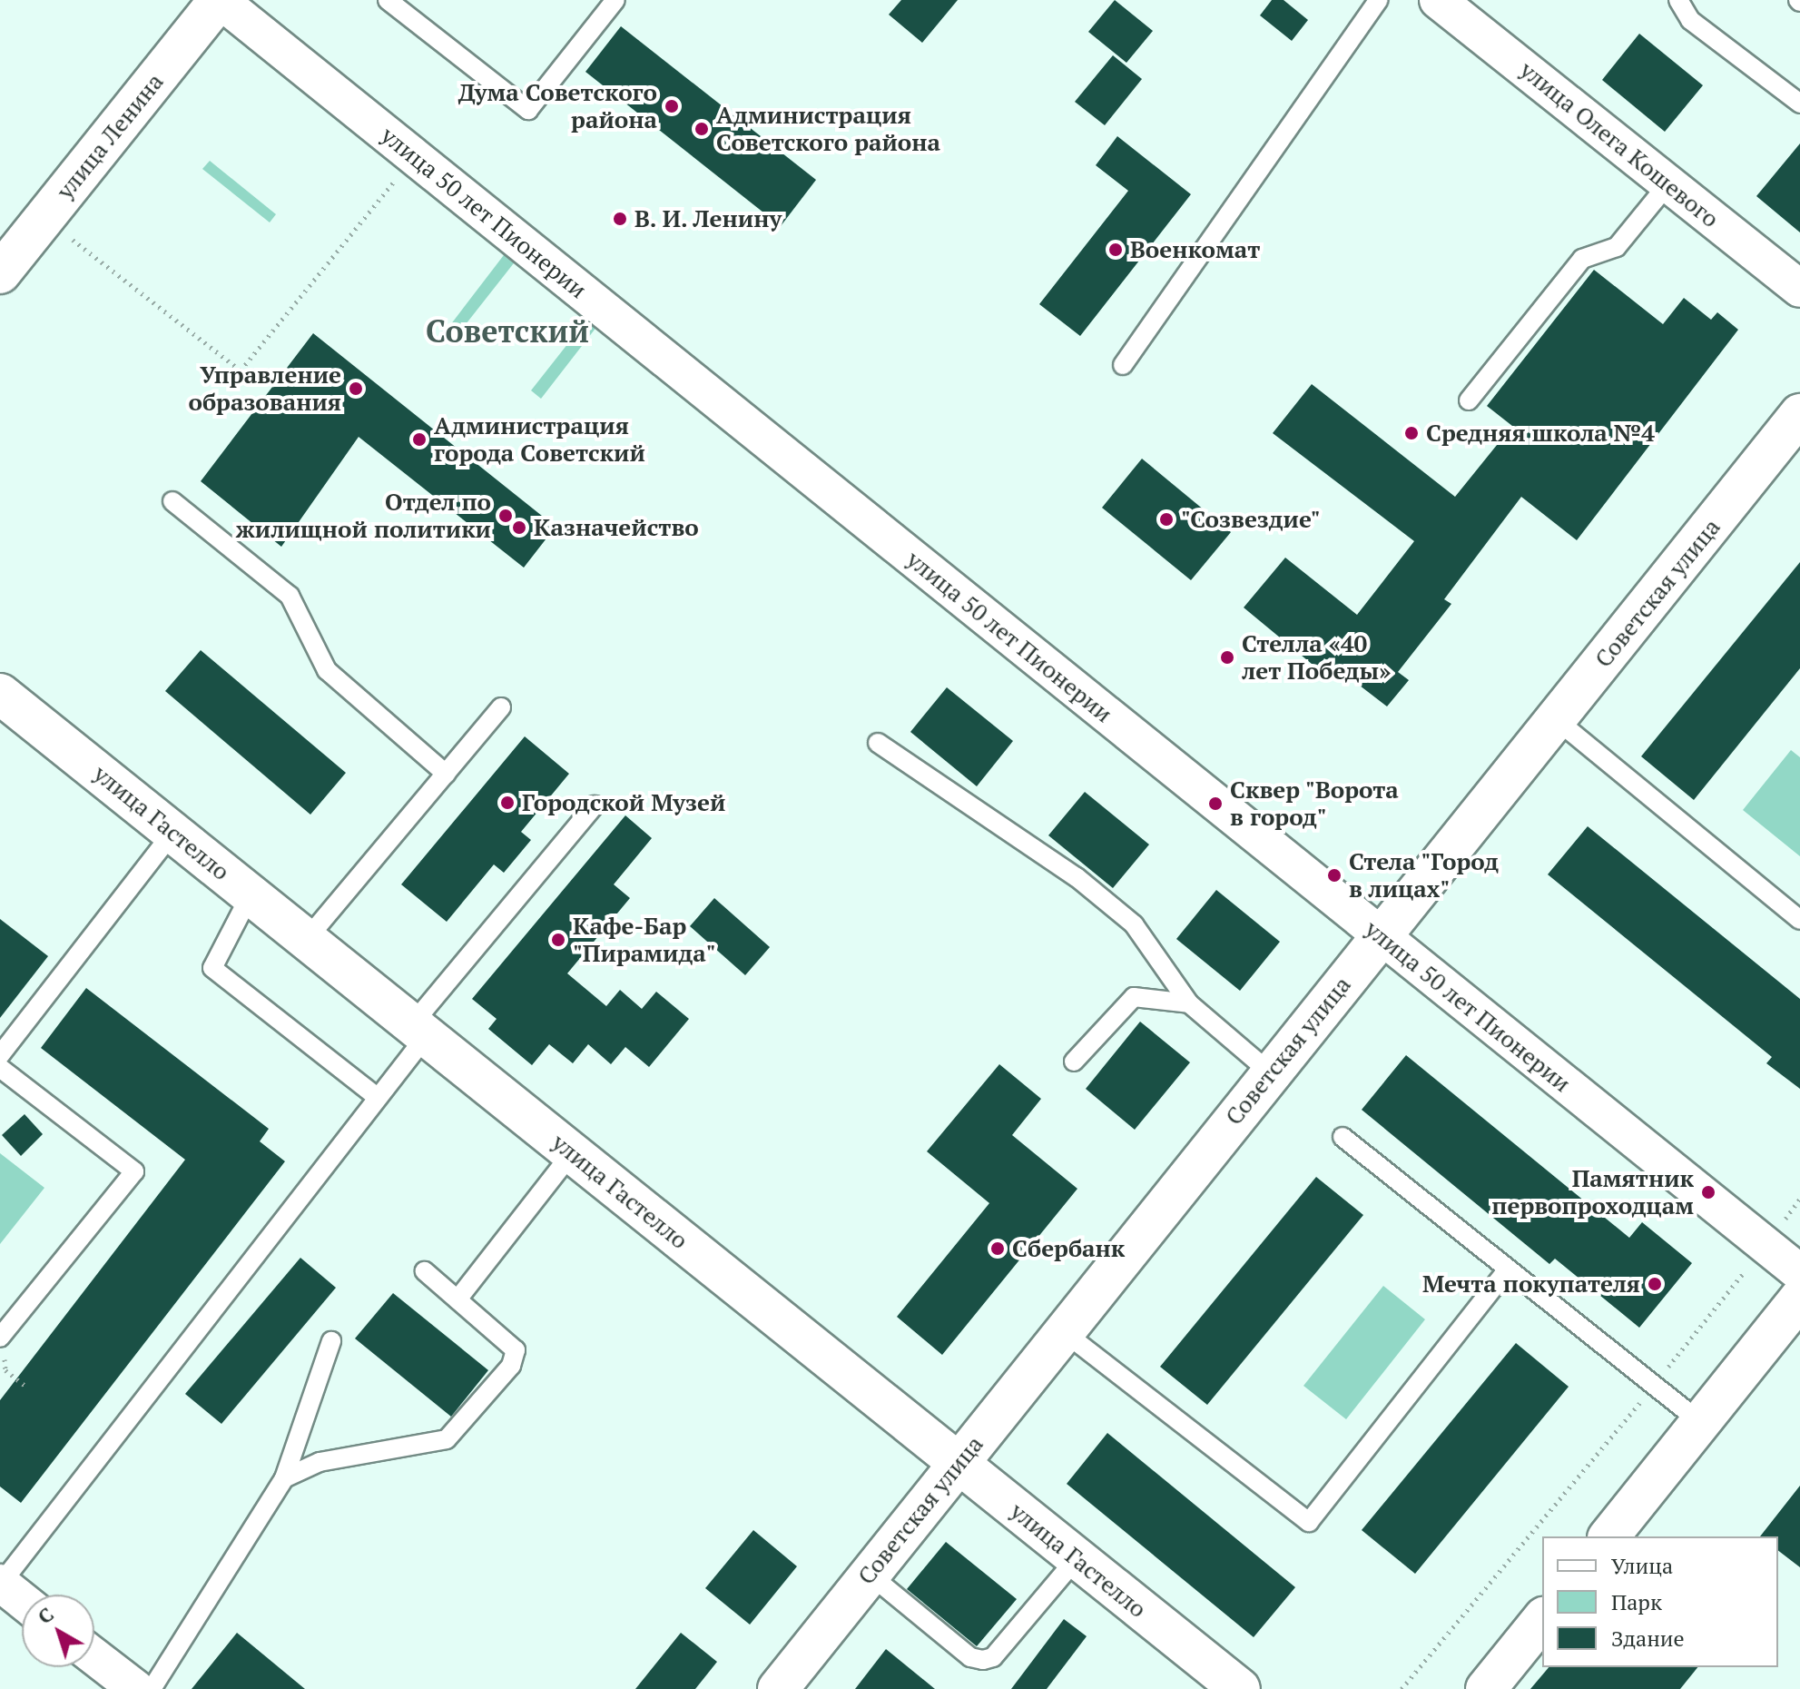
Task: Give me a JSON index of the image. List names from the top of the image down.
{
  "streets": {
    "main road": ["улица Ленина", "Советская улица", "улица Гастелло"],
    "street": ["улица Олега Кошевого", "улица 50 лет Пионерии"]
  },
  "crossings": [
    ["улица Ленина", "улица 50 лет Пионерии"],
    ["улица 50 лет Пионерии", "Советская улица"],
    ["Советская улица", "улица Гастелло"]
  ],
  "districts": ["Советский"],
  "places": [
    "Дума Советского района",
    "Администрация Советского района",
    "В. И. Ленину",
    "Военкомат",
    "Управление образования",
    "Средняя школа №4",
    "Администрация города Советский",
    "Отдел по жилищной политики",
    "\"Созвездие\"",
    "Казначейство",
    "Стелла «40 лет Победы»",
    "Городской Музей",
    "Сквер \"Ворота в город\"",
    "Стела \"Город в лицах\"",
    "Кафе-Бар \"Пирамида\"",
    "Памятник первопроходцам",
    "Сбербанк",
    "Мечта покупателя"
  ],
  "legend": ["Улица", "Парк", "Здание"],
  "north": "top left"
}
